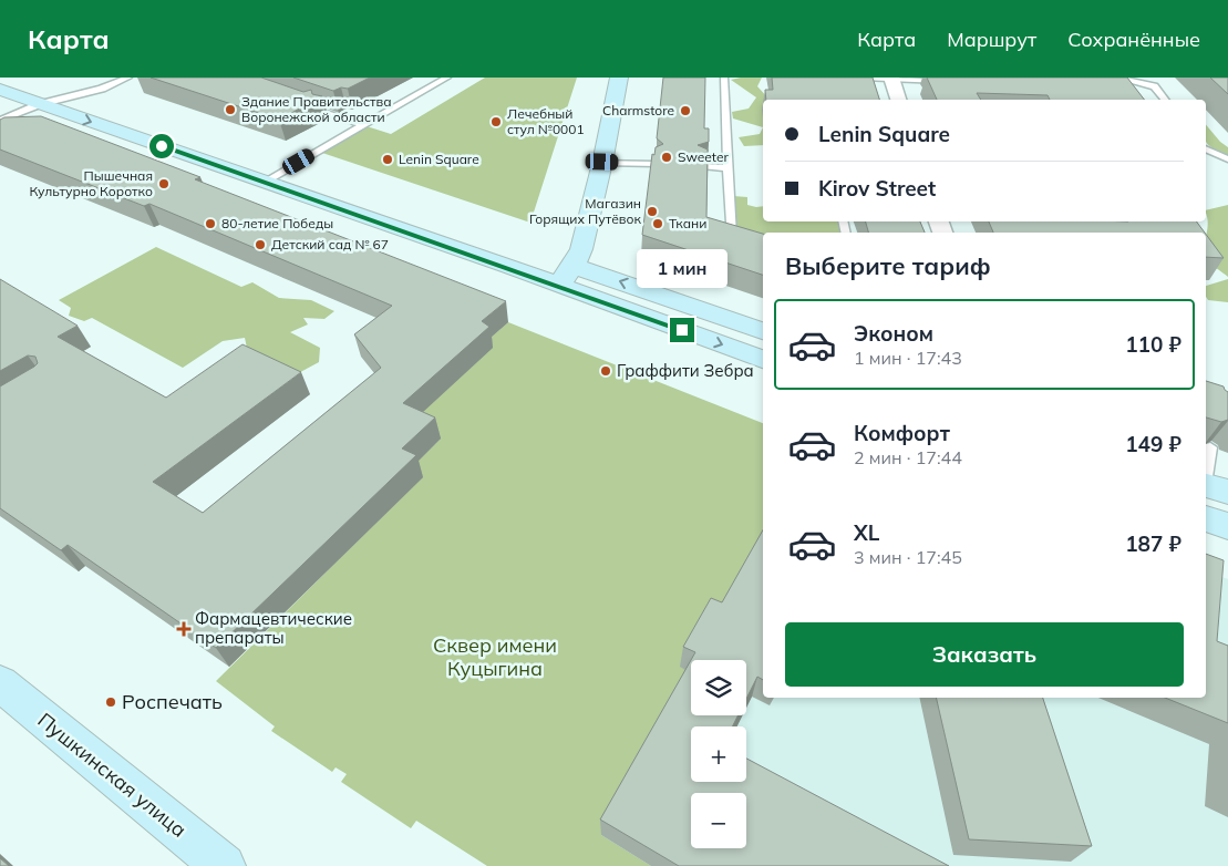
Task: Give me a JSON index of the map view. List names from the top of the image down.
{
  "streets": {
    "main road": ["Пушкинская улица"]
  },
  "parks": ["Сквер имени Куцыгина"],
  "places": {
    "other": [
      "Здание Правительства Воронежской области",
      "Charmstore",
      "Лечебный стул №0001",
      "Sweeter",
      "Lenin Square",
      "Пышечная Культурно Коротко",
      "Магазин Горящих Путёвок",
      "80-летие Победы",
      "Ткани",
      "Детский сад № 67",
      "Граффити Зебра",
      "Роспечать"
    ],
    "health": ["Фармацевтические препараты"]
  },
  "page": {
    "header": "Карта",
    "nav": ["Карта", "Маршрут", "Сохранённые"],
    "banner": ["Lenin Square", "Kirov Street"],
    "heading": "Выберите тариф",
    "bubble": "1 мин",
    "list": [
      {
        "name": "Эконом",
        "note": "1 мин · 17:43",
        "value": "110 ₽"
      },
      {
        "name": "Комфорт",
        "note": "2 мин · 17:44",
        "value": "149 ₽"
      },
      {
        "name": "XL",
        "note": "3 мин · 17:45",
        "value": "187 ₽"
      }
    ],
    "buttons": "Заказать",
    "map_buttons": ["+", "−"]
  }
}
